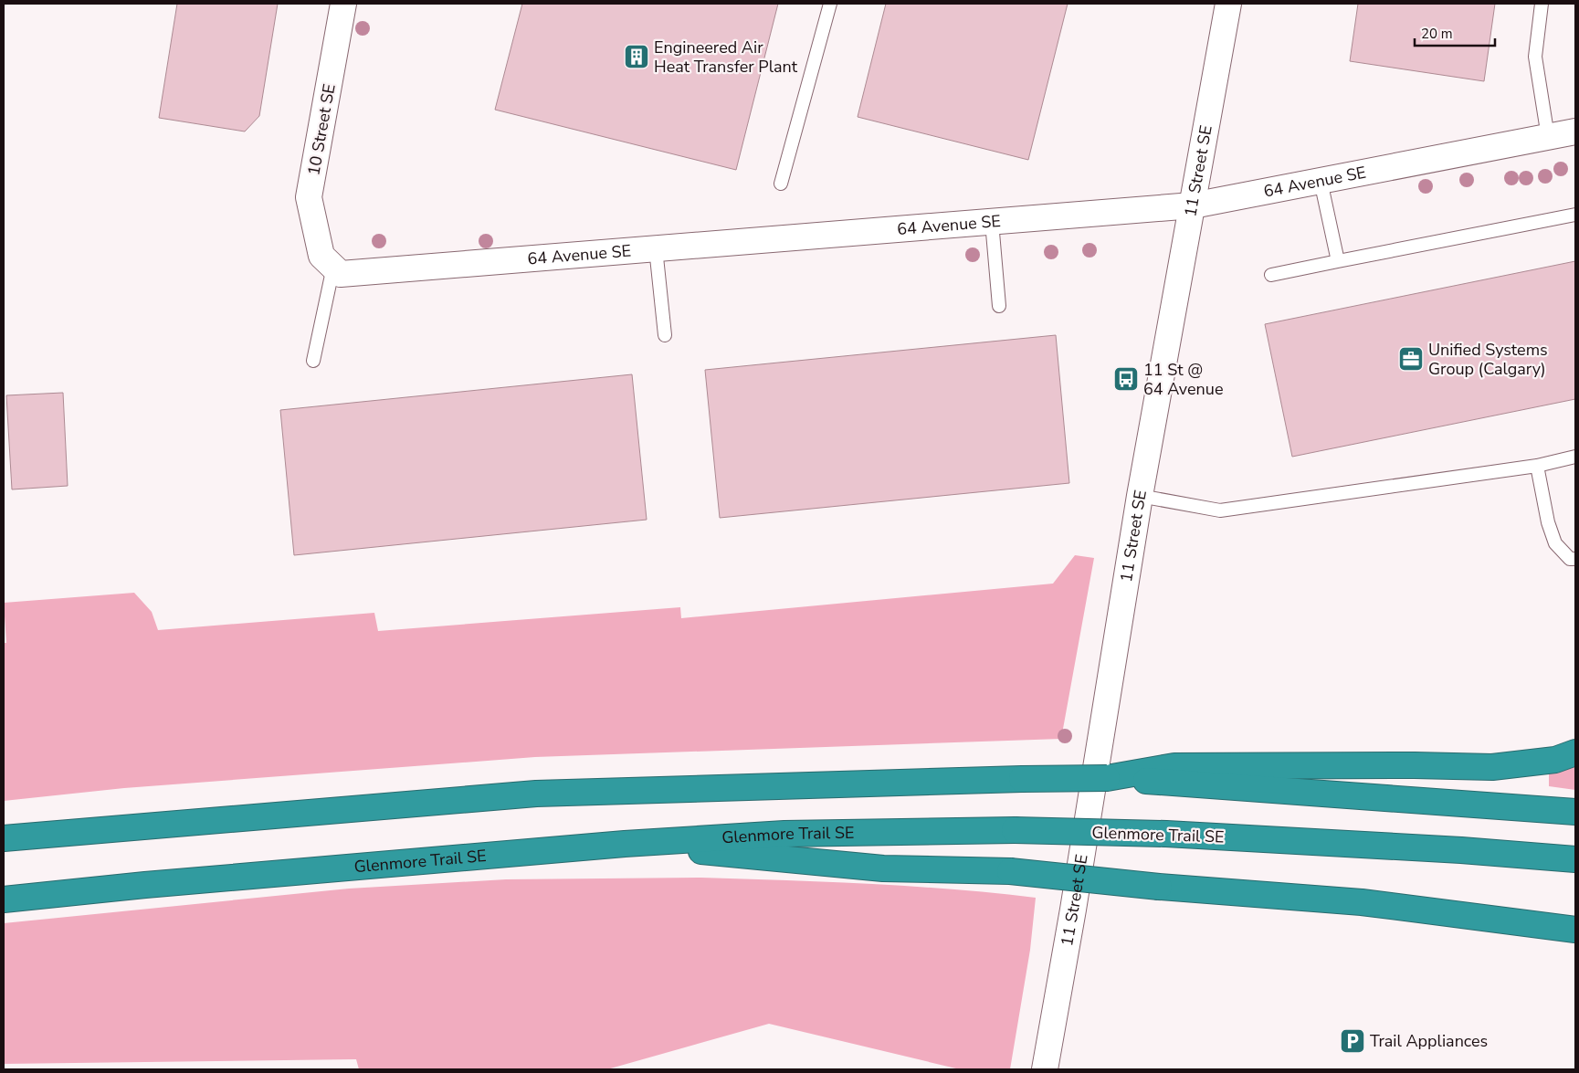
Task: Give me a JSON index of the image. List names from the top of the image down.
{
  "streets": {
    "highway": ["Glenmore Trail SE"],
    "street": ["10 Street SE", "11 Street SE", "64 Avenue SE"]
  },
  "crossings": [
    ["10 Street SE", "64 Avenue SE"],
    ["11 Street SE", "64 Avenue SE"]
  ],
  "places": {
    "building": ["Engineered Air Heat Transfer Plant"],
    "office": ["Unified Systems Group (Calgary)"],
    "bus stop": ["11 St @ 64 Avenue"],
    "parking": ["Trail Appliances"]
  },
  "scale_bar": "20 m"
}
